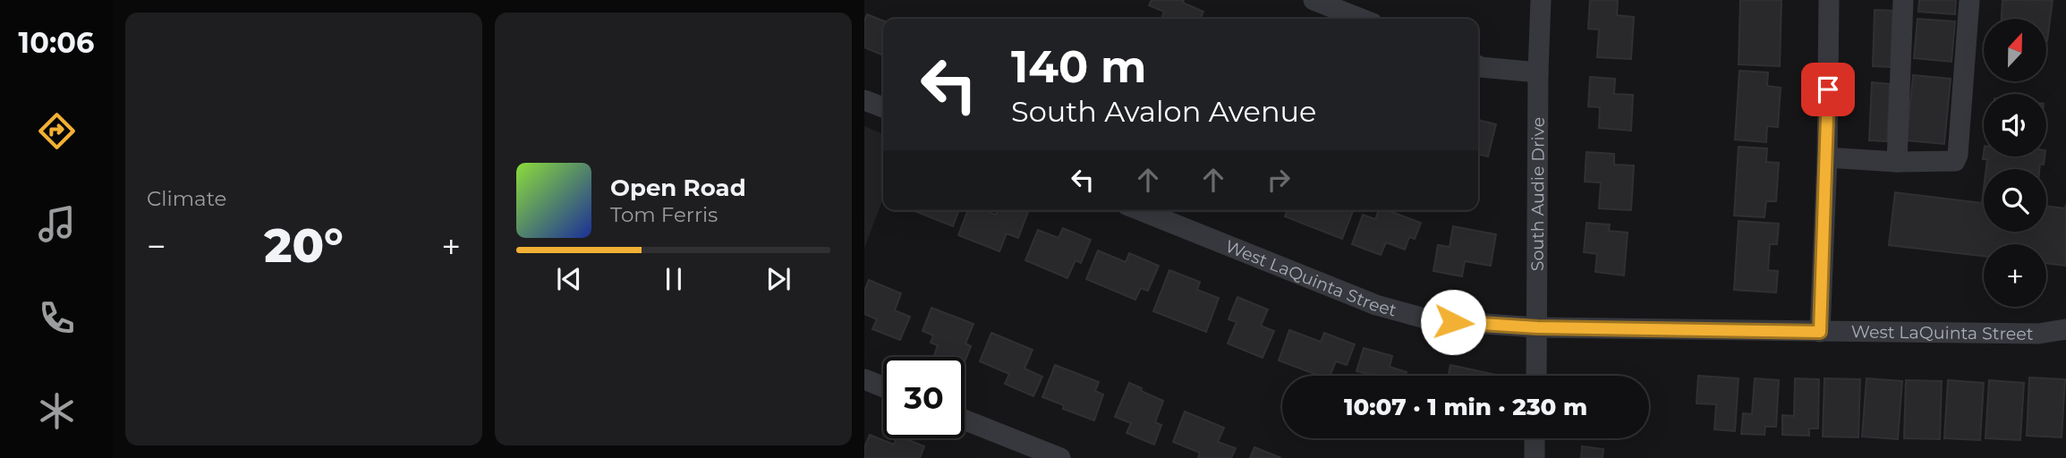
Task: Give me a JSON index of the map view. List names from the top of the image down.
{
  "streets": {
    "street": ["South Audie Drive", "West LaQuinta Street"]
  },
  "crossings": [
    ["South Audie Drive", "West LaQuinta Street"]
  ],
  "north": "top",
  "page": {
    "tabs": "10:06",
    "tile": "Climate",
    "map_buttons": "+",
    "turn": ["140 m", "South Avalon Avenue"],
    "song": ["Open Road", "Tom Ferris"],
    "heat": ["−", "20°", "+"],
    "limit": "30",
    "trip": "10:07 · 1 min · 230 m"
  }
}
